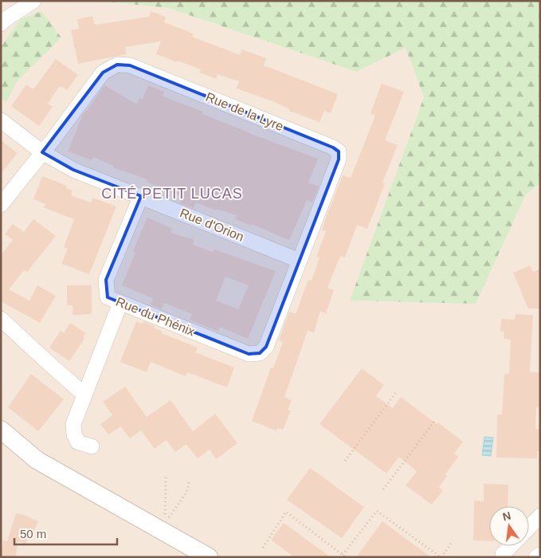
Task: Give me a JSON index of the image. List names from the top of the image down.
{
  "streets": {
    "street": ["Rue de la Lyre", "Rue d'Orion", "Rue du Phénix"]
  },
  "crossings": [
    ["Rue de la Lyre", "Rue d'Orion"],
    ["Rue de la Lyre", "Rue du Phénix"],
    ["Rue d'Orion", "Rue du Phénix"]
  ],
  "districts": ["CITÉ PETIT LUCAS"],
  "scale_bar": "50 m",
  "north": "top"
}
